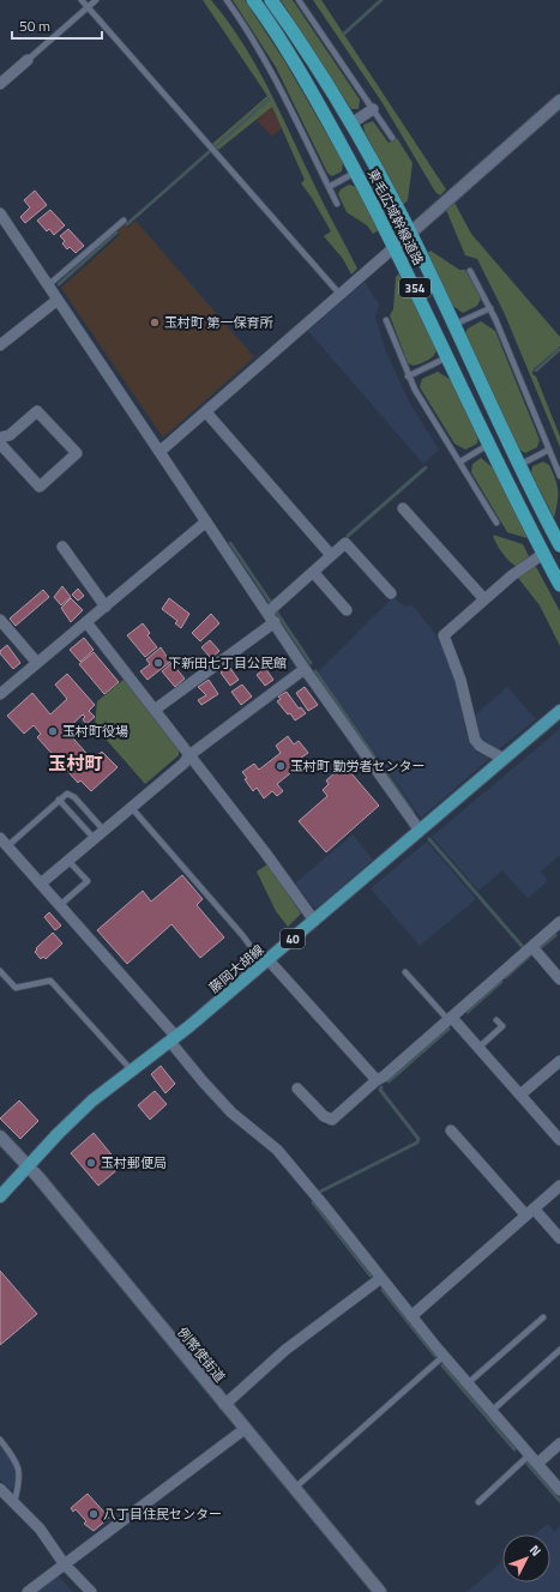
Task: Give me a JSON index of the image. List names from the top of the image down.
{
  "streets": {
    "highway": ["東毛広域幹線道路", "354"],
    "main road": ["40", "藤岡大胡線", "例幣使街道"]
  },
  "crossings": [
    ["藤岡大胡線", "例幣使街道"]
  ],
  "districts": ["玉村町"],
  "places": [
    "玉村町 第一保育所",
    "下新田七丁目公民館",
    "玉村町役場",
    "玉村町 勤労者センター",
    "玉村郵便局",
    "八丁目住民センター"
  ],
  "scale_bar": "50 m",
  "north": "top right"
}
